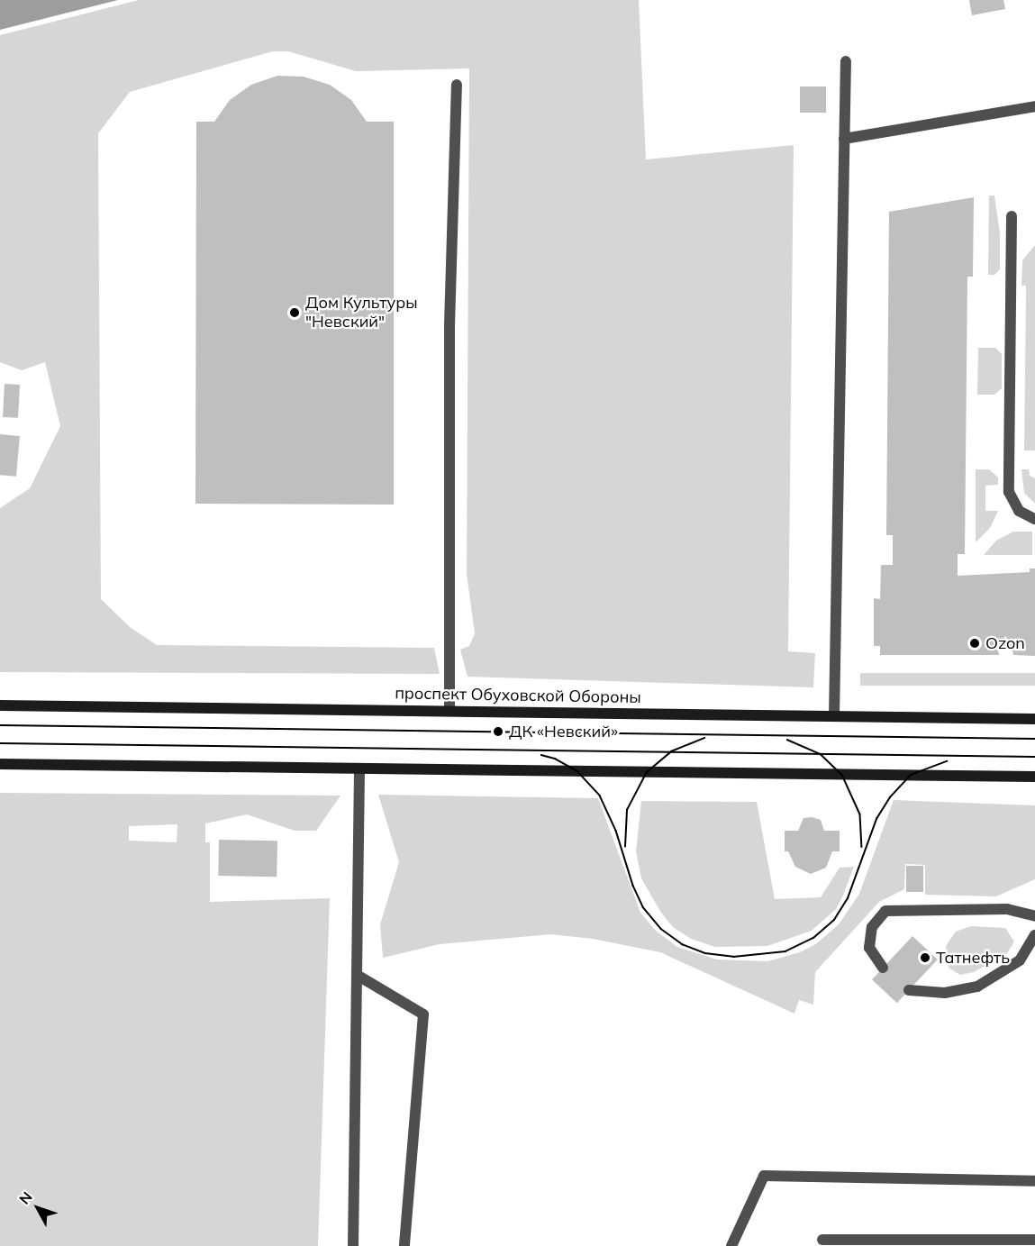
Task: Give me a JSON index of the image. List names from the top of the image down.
{
  "streets": {
    "main road": ["проспект Обуховской Обороны"]
  },
  "places": [
    "Дом Культуры \"Невский\"",
    "Ozon",
    "ДК «Невский»",
    "Татнефть"
  ],
  "north": "top left"
}
